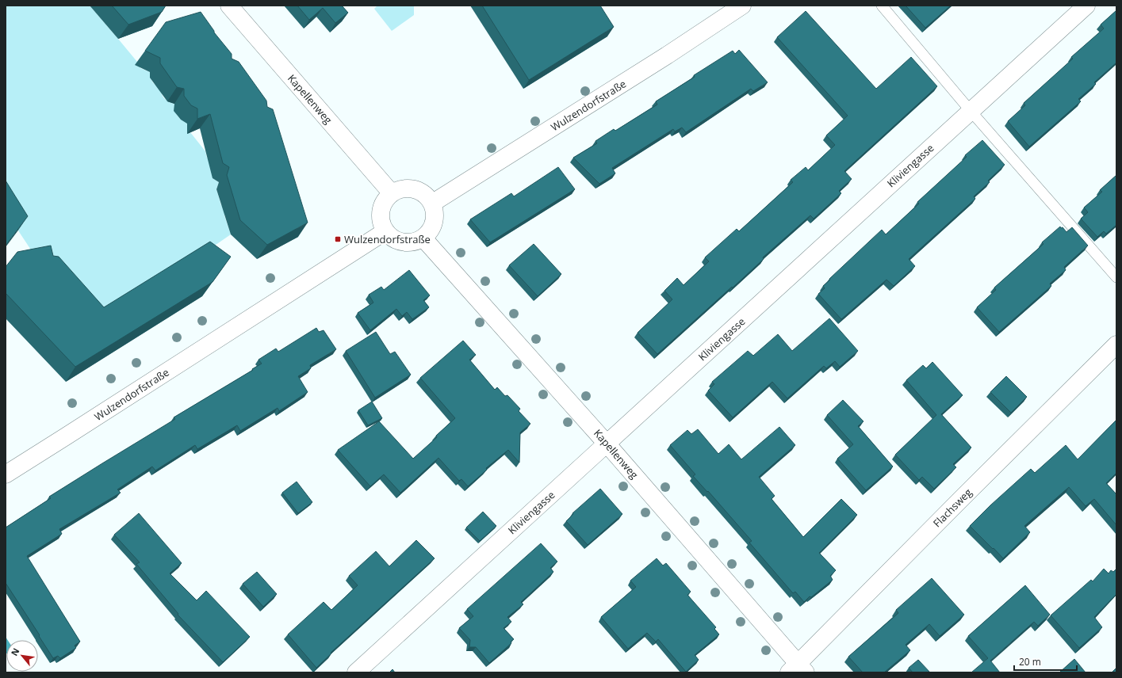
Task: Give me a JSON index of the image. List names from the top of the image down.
{
  "streets": {
    "street": [
      "Kapellenweg",
      "Wulzendorfstraße",
      "Kliviengasse",
      "Flachsweg"
    ]
  },
  "crossings": [
    ["Kapellenweg", "Wulzendorfstraße"],
    ["Kapellenweg", "Kliviengasse"],
    ["Kapellenweg", "Flachsweg"]
  ],
  "places": {
    "transit": ["Wulzendorfstraße"]
  },
  "scale_bar": "20 m",
  "north": "top left"
}
